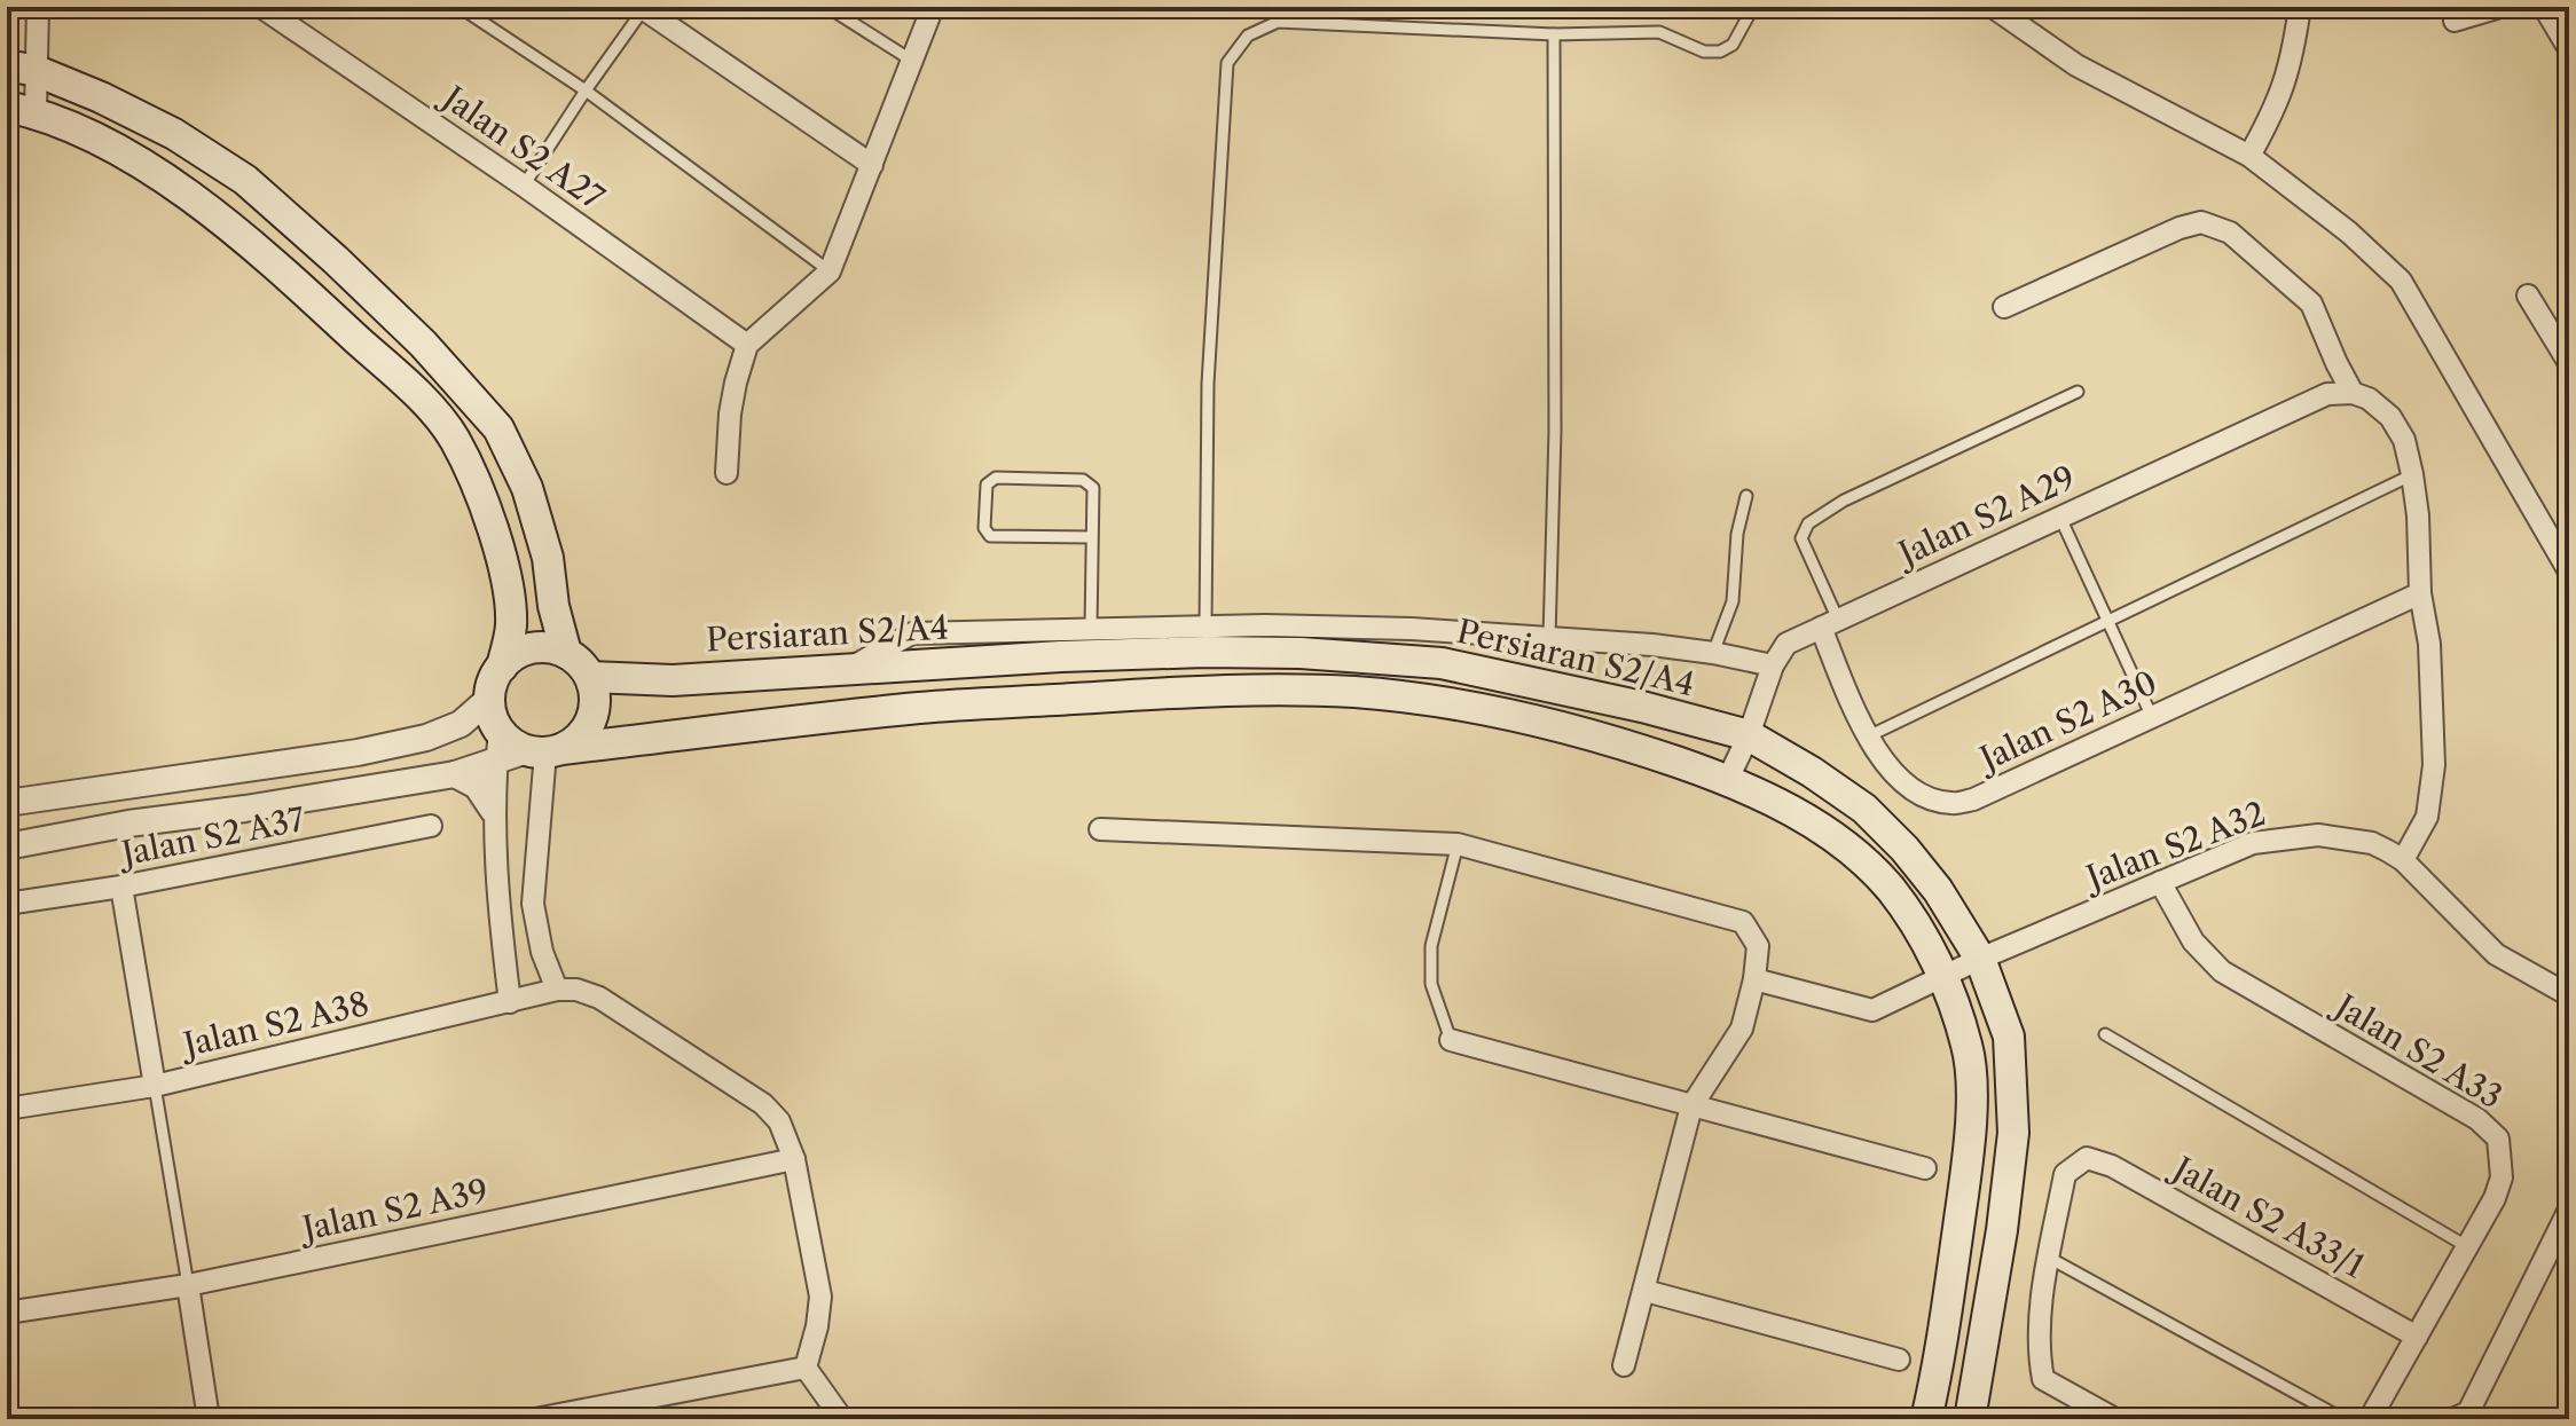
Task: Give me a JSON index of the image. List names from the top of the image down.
{
  "streets": {
    "main road": ["Persiaran S2/A4"],
    "street": [
      "Jalan S2 A27",
      "Jalan S2 A29",
      "Jalan S2 A30",
      "Jalan S2 A37",
      "Jalan S2 A32",
      "Jalan S2 A38",
      "Jalan S2 A33",
      "Jalan S2 A39",
      "Jalan S2 A33/1"
    ]
  },
  "crossings": [
    ["Jalan S2 A29", "Persiaran S2/A4"],
    ["Jalan S2 A29", "Jalan S2 A30"],
    ["Persiaran S2/A4", "Jalan S2 A32"],
    ["Jalan S2 A32", "Jalan S2 A33"],
    ["Jalan S2 A33", "Jalan S2 A33/1"]
  ]
}
